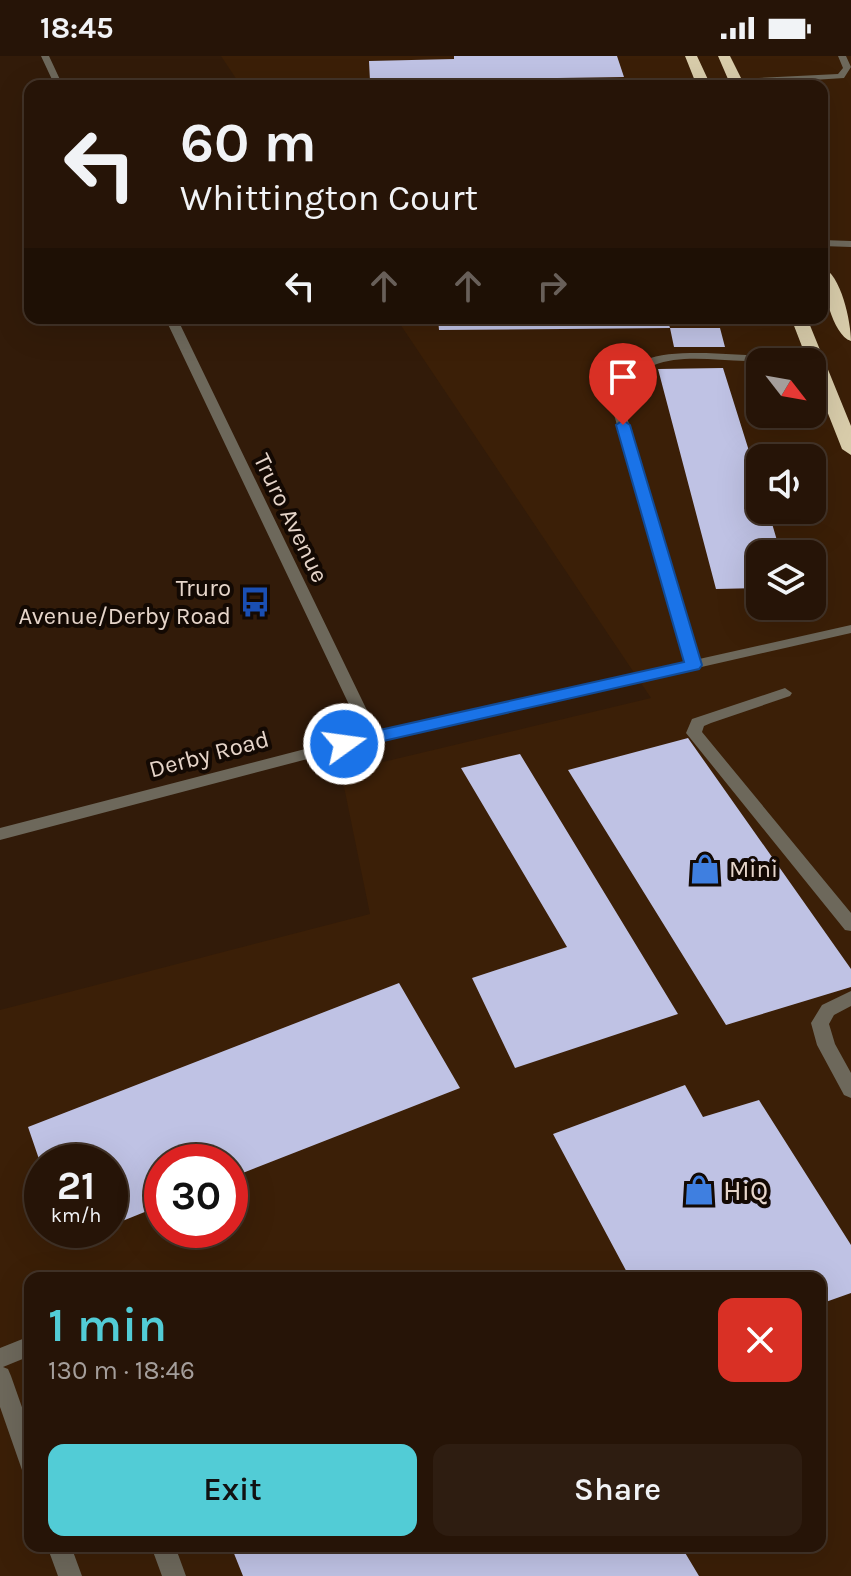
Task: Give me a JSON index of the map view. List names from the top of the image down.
{
  "streets": {
    "street": ["Truro Avenue", "Derby Road"]
  },
  "crossings": [
    ["Truro Avenue", "Derby Road"]
  ],
  "places": {
    "bus stop": ["Truro Avenue/Derby Road"],
    "shop": ["Mini", "HiQ"]
  },
  "north": "bottom right",
  "page": {
    "status": "18:45",
    "turn": ["60 m", "Whittington Court"],
    "speed": "21 km/h",
    "limit": "30",
    "heading": ["1 min", "130 m · 18:46"],
    "buttons": ["Exit", "Share"]
  }
}
